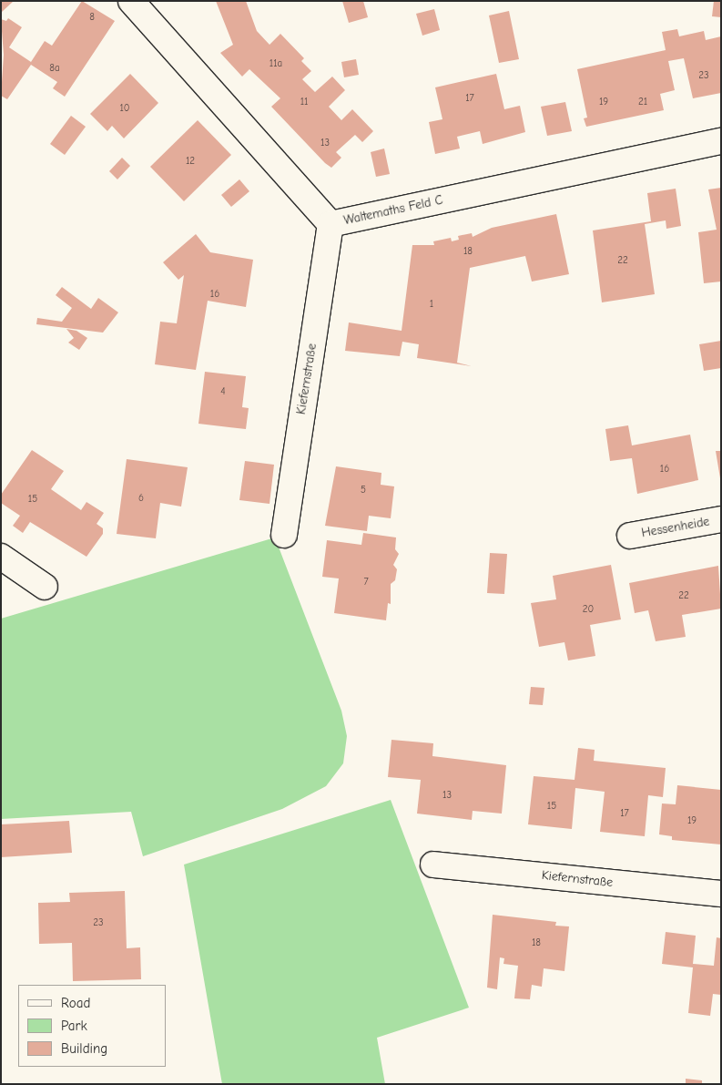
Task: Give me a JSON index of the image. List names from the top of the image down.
{
  "streets": {
    "street": ["Waltemaths Feld C", "Kiefernstraße", "Hessenheide"]
  },
  "crossings": [
    ["Waltemaths Feld C", "Kiefernstraße"]
  ],
  "house_numbers": [
    "8",
    "11a",
    "8a",
    "23",
    "17",
    "11",
    "19",
    "21",
    "10",
    "13",
    "12",
    "18",
    "22",
    "16",
    "1",
    "4",
    "16",
    "5",
    "6",
    "15",
    "7",
    "22",
    "20",
    "13",
    "15",
    "17",
    "19",
    "23",
    "18"
  ],
  "legend": ["Road", "Park", "Building"]
}
